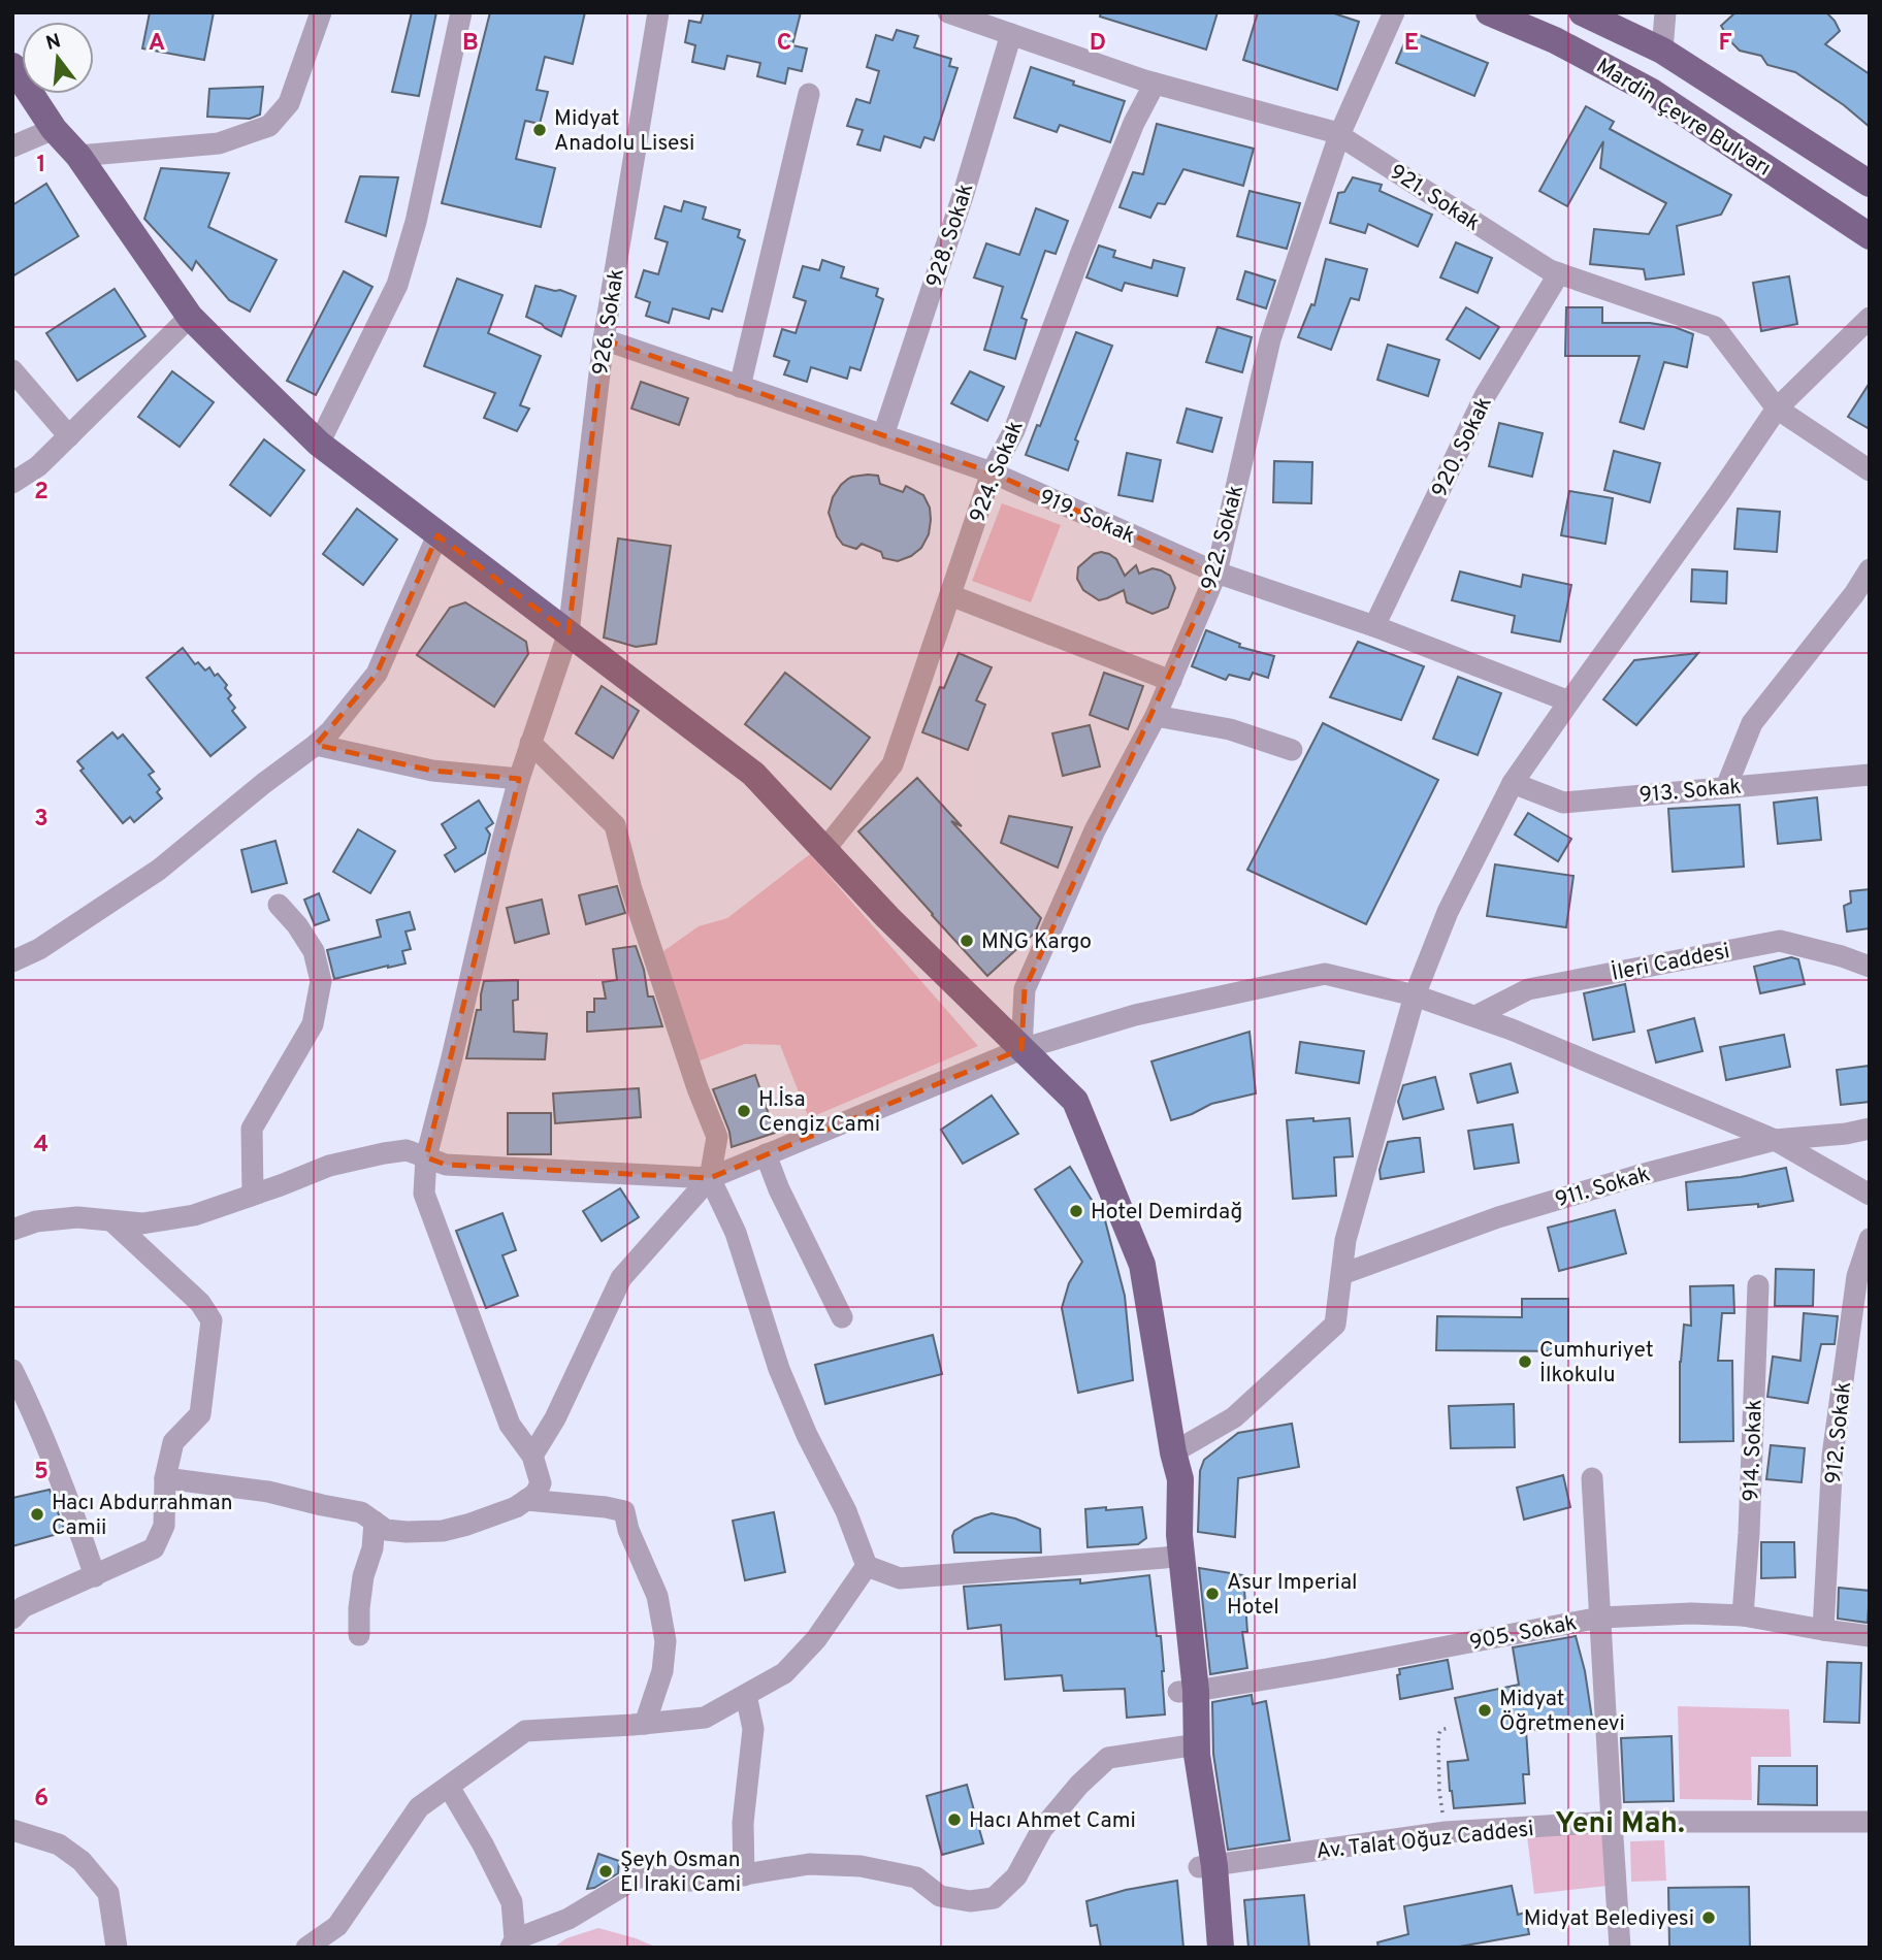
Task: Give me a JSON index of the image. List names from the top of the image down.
{
  "streets": {
    "main road": ["Mardin Çevre Bulvarı"],
    "street": [
      "921. Sokak",
      "928. Sokak",
      "926. Sokak",
      "920. Sokak",
      "924. Sokak",
      "919. Sokak",
      "922. Sokak",
      "913. Sokak",
      "İleri Caddesi",
      "911. Sokak",
      "912. Sokak",
      "914. Sokak",
      "905. Sokak",
      "Av. Talat Oğuz Caddesi"
    ]
  },
  "crossings": [
    ["921. Sokak", "928. Sokak"],
    ["921. Sokak", "920. Sokak"],
    ["921. Sokak", "924. Sokak"],
    ["921. Sokak", "922. Sokak"],
    ["928. Sokak", "919. Sokak"],
    ["926. Sokak", "919. Sokak"],
    ["920. Sokak", "919. Sokak"],
    ["924. Sokak", "919. Sokak"],
    ["919. Sokak", "922. Sokak"],
    ["912. Sokak", "905. Sokak"],
    ["914. Sokak", "905. Sokak"]
  ],
  "districts": ["Yeni Mah."],
  "places": [
    "Midyat Anadolu Lisesi",
    "MNG Kargo",
    "H.İsa Cengiz Cami",
    "Hotel Demirdağ",
    "Cumhuriyet İlkokulu",
    "Hacı Abdurrahman Camii",
    "Asur Imperial Hotel",
    "Midyat Öğretmenevi",
    "Hacı Ahmet Cami",
    "Şeyh Osman El Iraki Cami",
    "Midyat Belediyesi"
  ],
  "north": "top",
  "grid": {
    "columns": [
      "A",
      "B",
      "C",
      "D",
      "E",
      "F"
    ],
    "rows": [
      "1",
      "2",
      "3",
      "4",
      "5",
      "6"
    ]
  }
}
